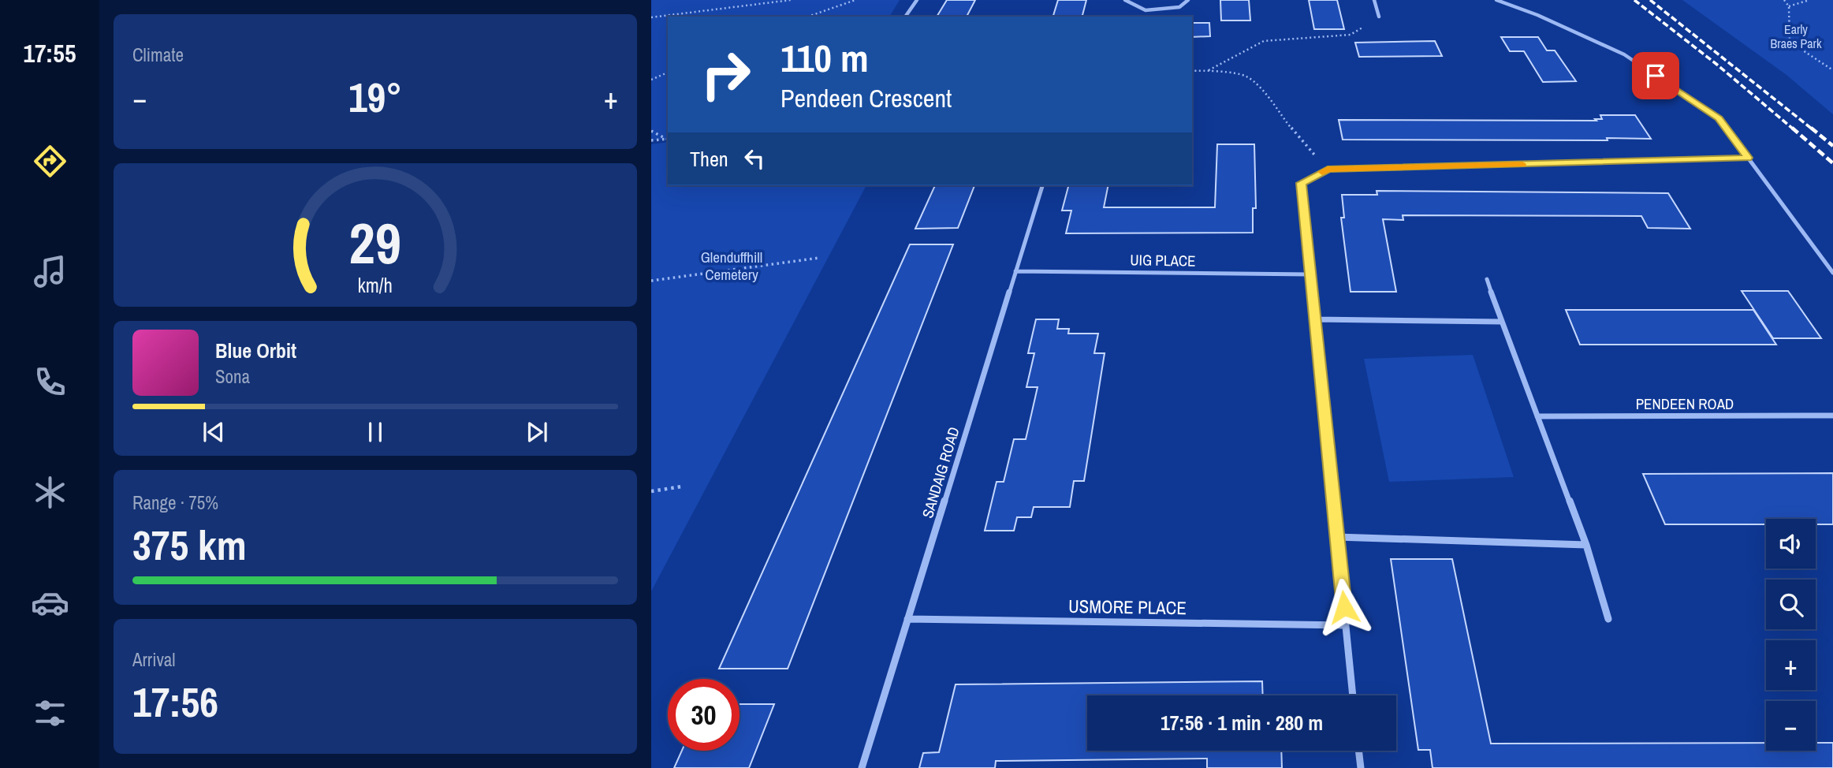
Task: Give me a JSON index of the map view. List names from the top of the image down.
{
  "streets": {
    "street": [
      "UIG PLACE",
      "PENDEEN ROAD",
      "SANDAIG ROAD",
      "USMORE PLACE"
    ]
  },
  "crossings": [
    ["UIG PLACE", "SANDAIG ROAD"],
    ["SANDAIG ROAD", "USMORE PLACE"]
  ],
  "parks": ["Early Braes Park", "Glenduffhill Cemetery"],
  "page": {
    "tabs": "17:55",
    "tile": [
      "Climate",
      ["Range · 75%", "375 km"],
      ["Arrival", "17:56"]
    ],
    "turn": ["110 m", "Pendeen Crescent"],
    "heat": ["−", "19°", "+"],
    "then": "Then",
    "song": ["Blue Orbit", "Sona"],
    "map_buttons": ["+", "−"],
    "limit": "30",
    "trip": "17:56 · 1 min · 280 m",
    "gauge": ["29", "km/h"]
  }
}
